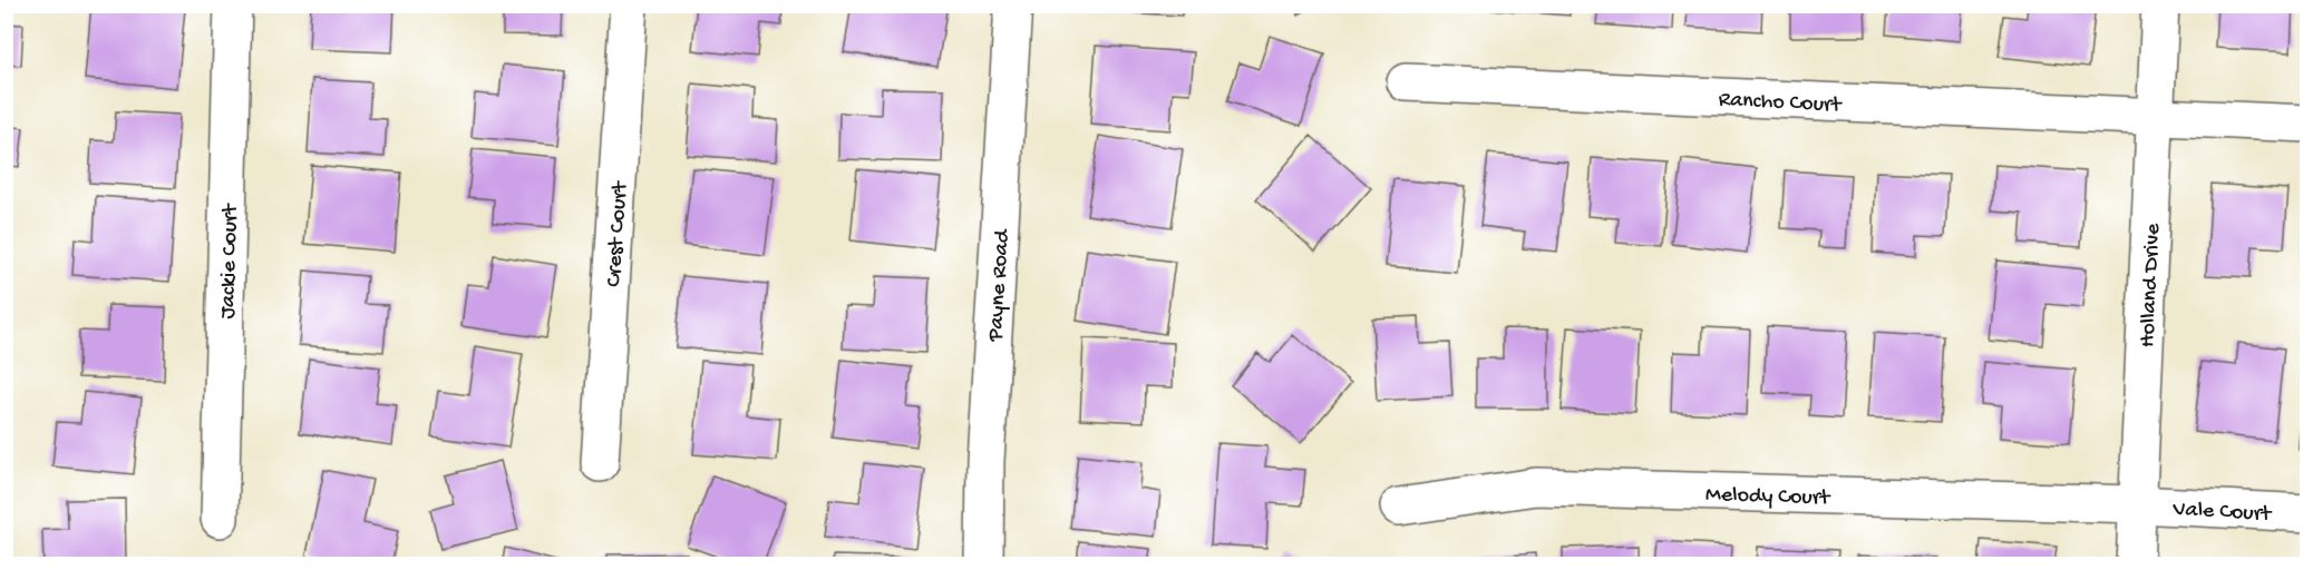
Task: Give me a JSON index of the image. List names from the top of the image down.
{
  "streets": {
    "street": [
      "Rancho Court",
      "Crest Court",
      "Jackie Court",
      "Payne Road",
      "Holland Drive",
      "Melody Court",
      "Vale Court"
    ]
  },
  "crossings": [
    ["Rancho Court", "Holland Drive"],
    ["Holland Drive", "Melody Court"],
    ["Holland Drive", "Vale Court"],
    ["Melody Court", "Vale Court"]
  ]
}
